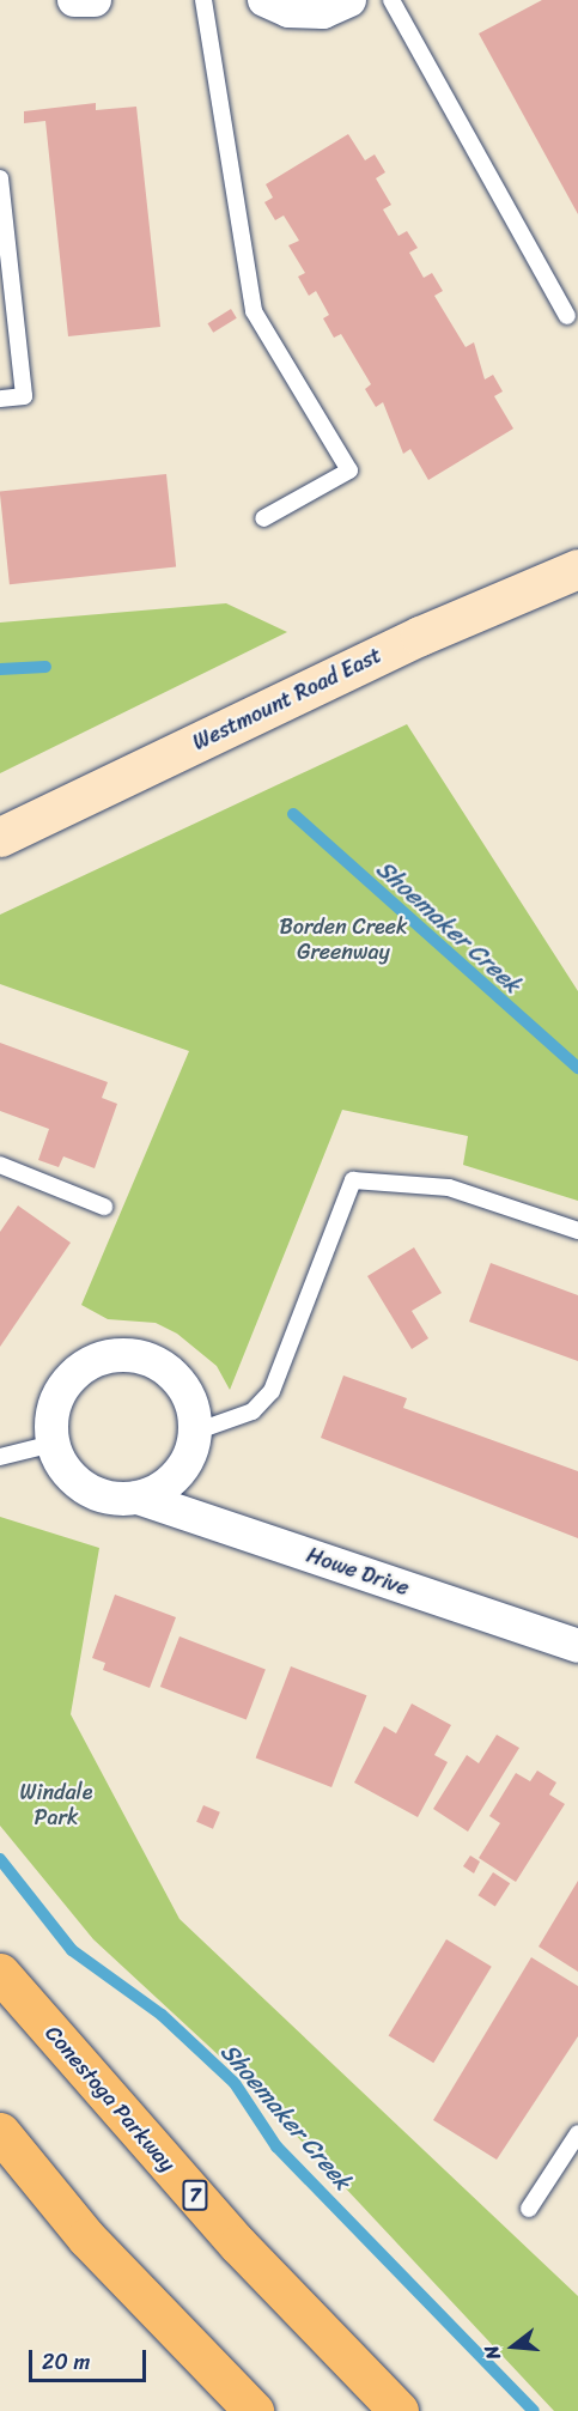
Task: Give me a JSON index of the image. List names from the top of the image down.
{
  "streets": {
    "highway": ["Conestoga Parkway", "7"],
    "main road": ["Westmount Road East"],
    "street": ["Howe Drive"]
  },
  "water": ["Shoemaker Creek"],
  "parks": ["Borden Creek Greenway", "Windale Park"],
  "scale_bar": "20 m",
  "north": "left"
}
